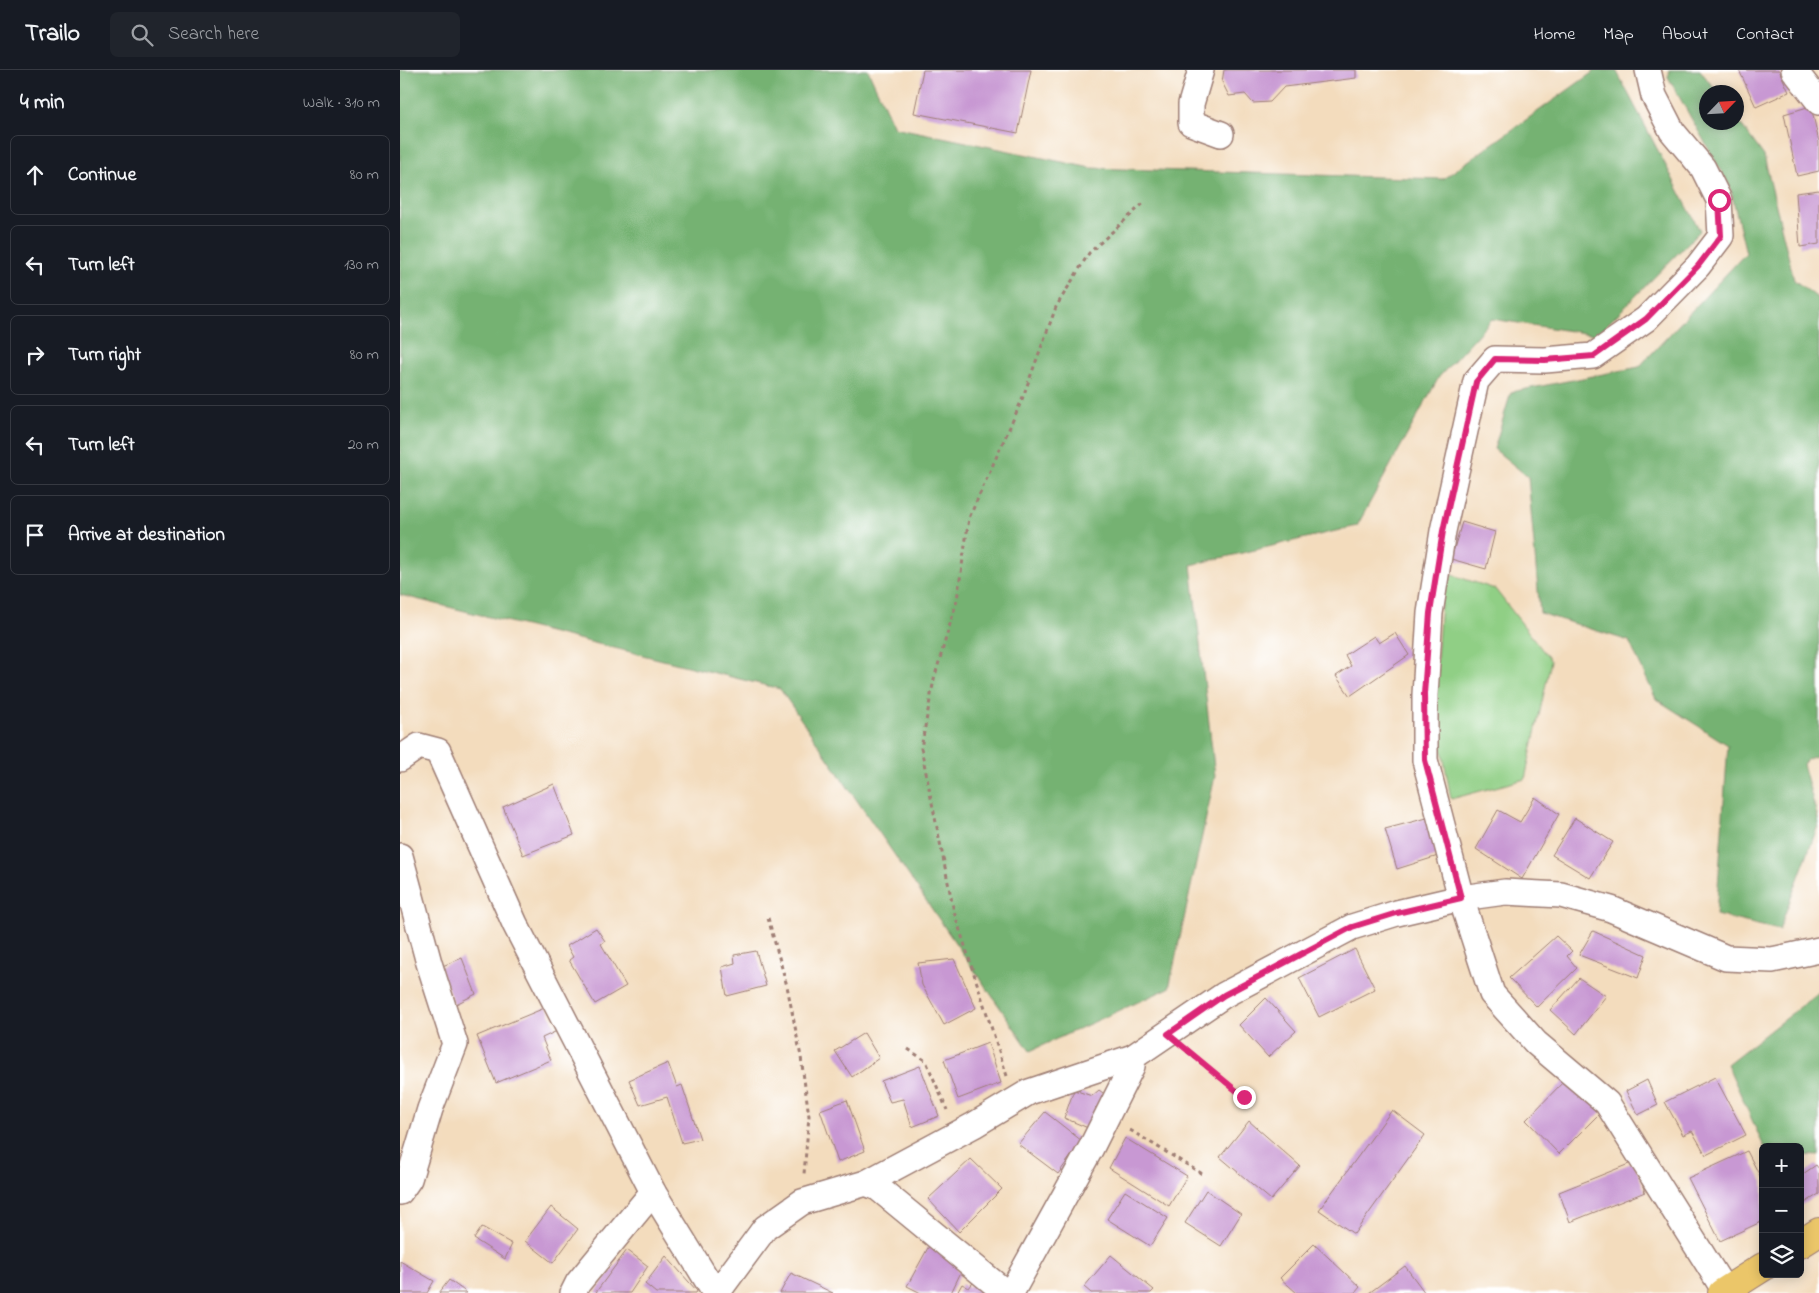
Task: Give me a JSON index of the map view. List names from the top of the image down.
{
  "north": "top right",
  "page": {
    "header": "Trailo",
    "search": "Search here",
    "nav": [
      "Home",
      "Map",
      "About",
      "Contact"
    ],
    "heading": ["4 min", "Walk · 310 m"],
    "list": [
      ["Continue", "80 m"],
      ["Turn left", "130 m"],
      ["Turn right", "80 m"],
      ["Turn left", "20 m"],
      "Arrive at destination"
    ],
    "map_buttons": ["+", "−"]
  }
}
